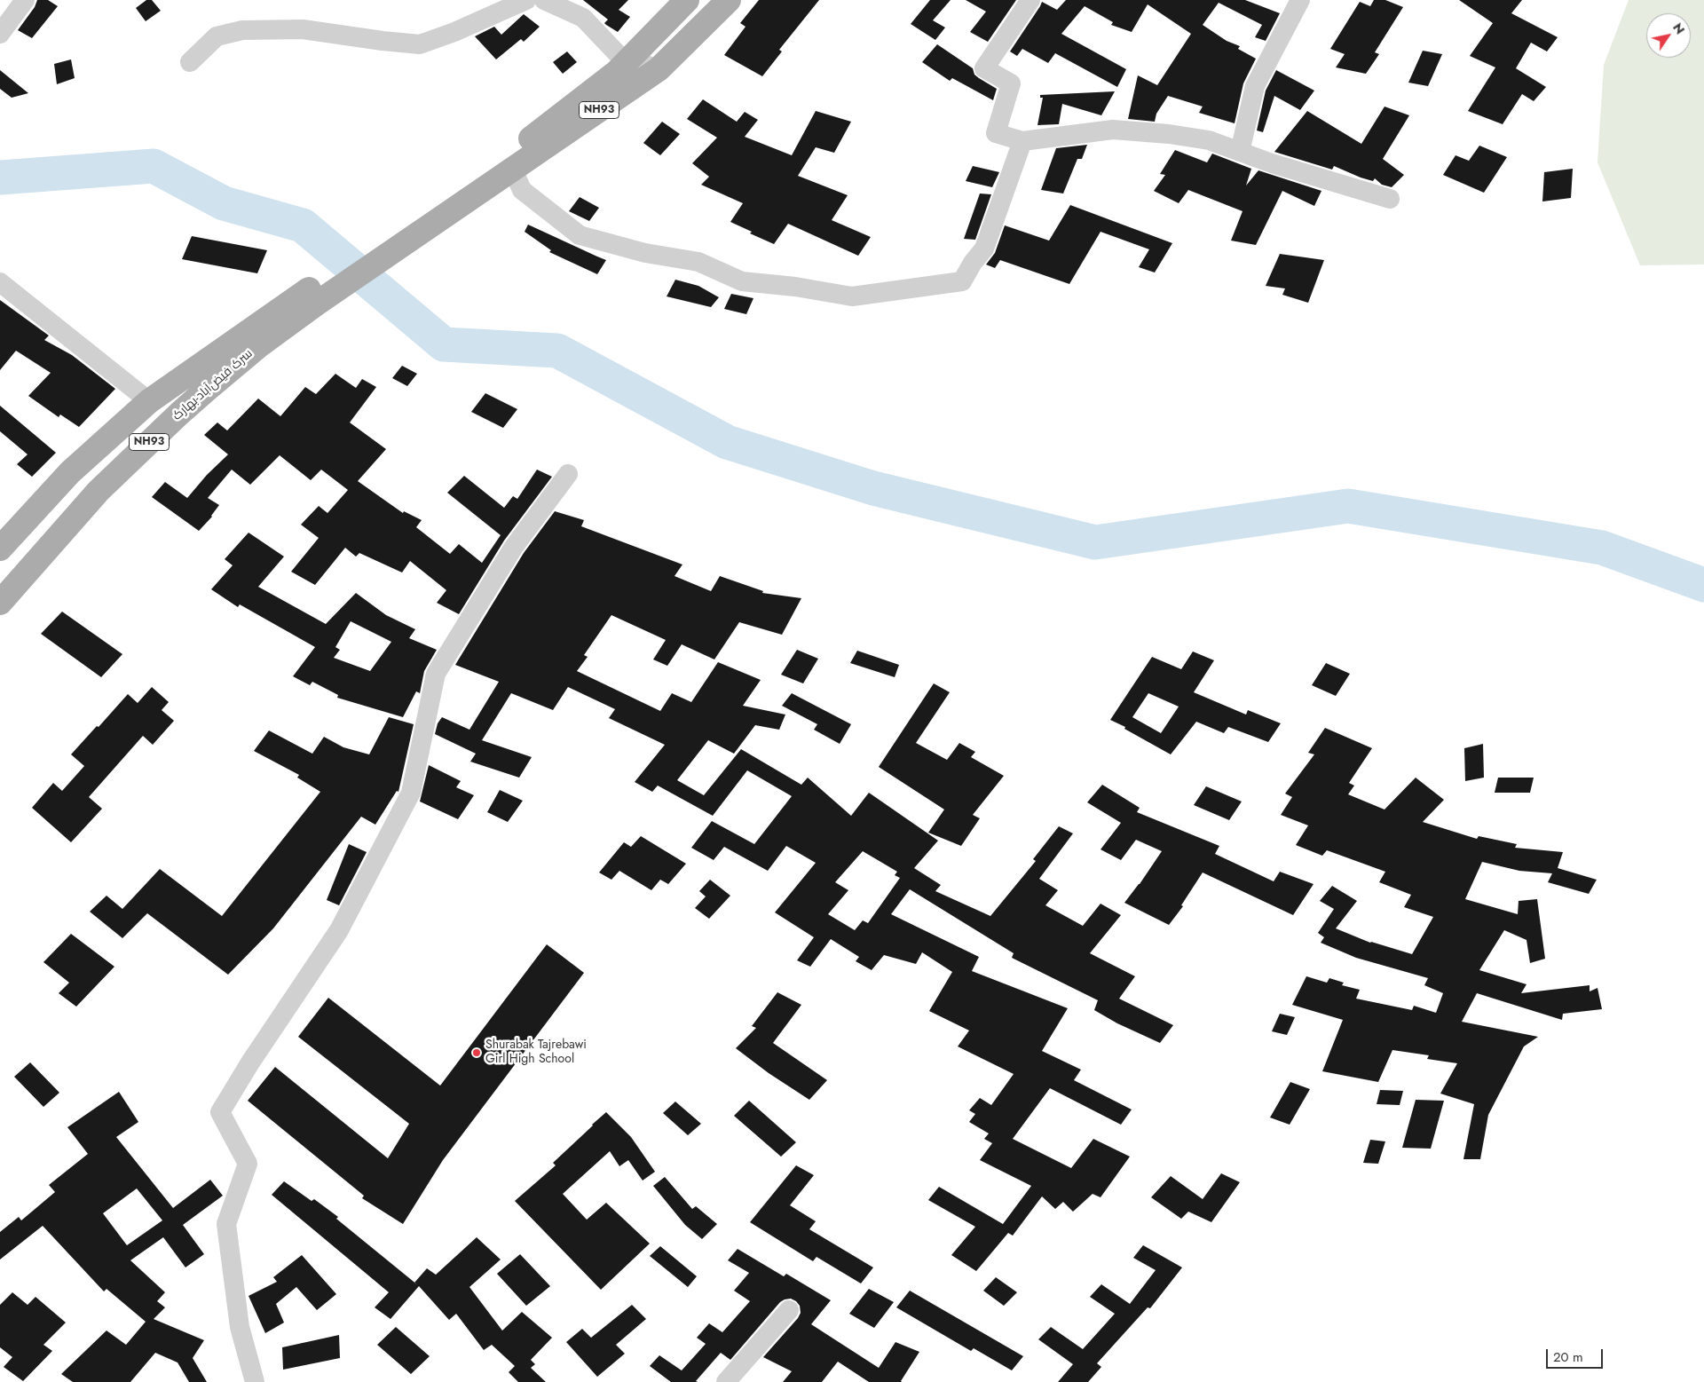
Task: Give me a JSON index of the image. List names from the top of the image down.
{
  "streets": {
    "main road": ["NH93", "سرک فیض‌آباد-بهارک"]
  },
  "crossings": [
    ["NH93", "سرک فیض‌آباد-بهارک"]
  ],
  "places": ["Shurabak Tajrebawi Girl High School"],
  "scale_bar": "20 m",
  "north": "top right"
}
